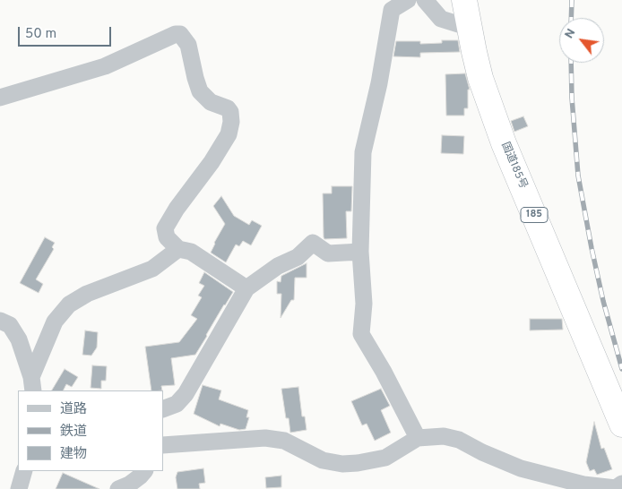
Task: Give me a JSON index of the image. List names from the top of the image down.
{
  "streets": {
    "highway": ["国道185号", "185"]
  },
  "legend": ["道路", "鉄道", "建物"],
  "scale_bar": "50 m",
  "north": "top left"
}
